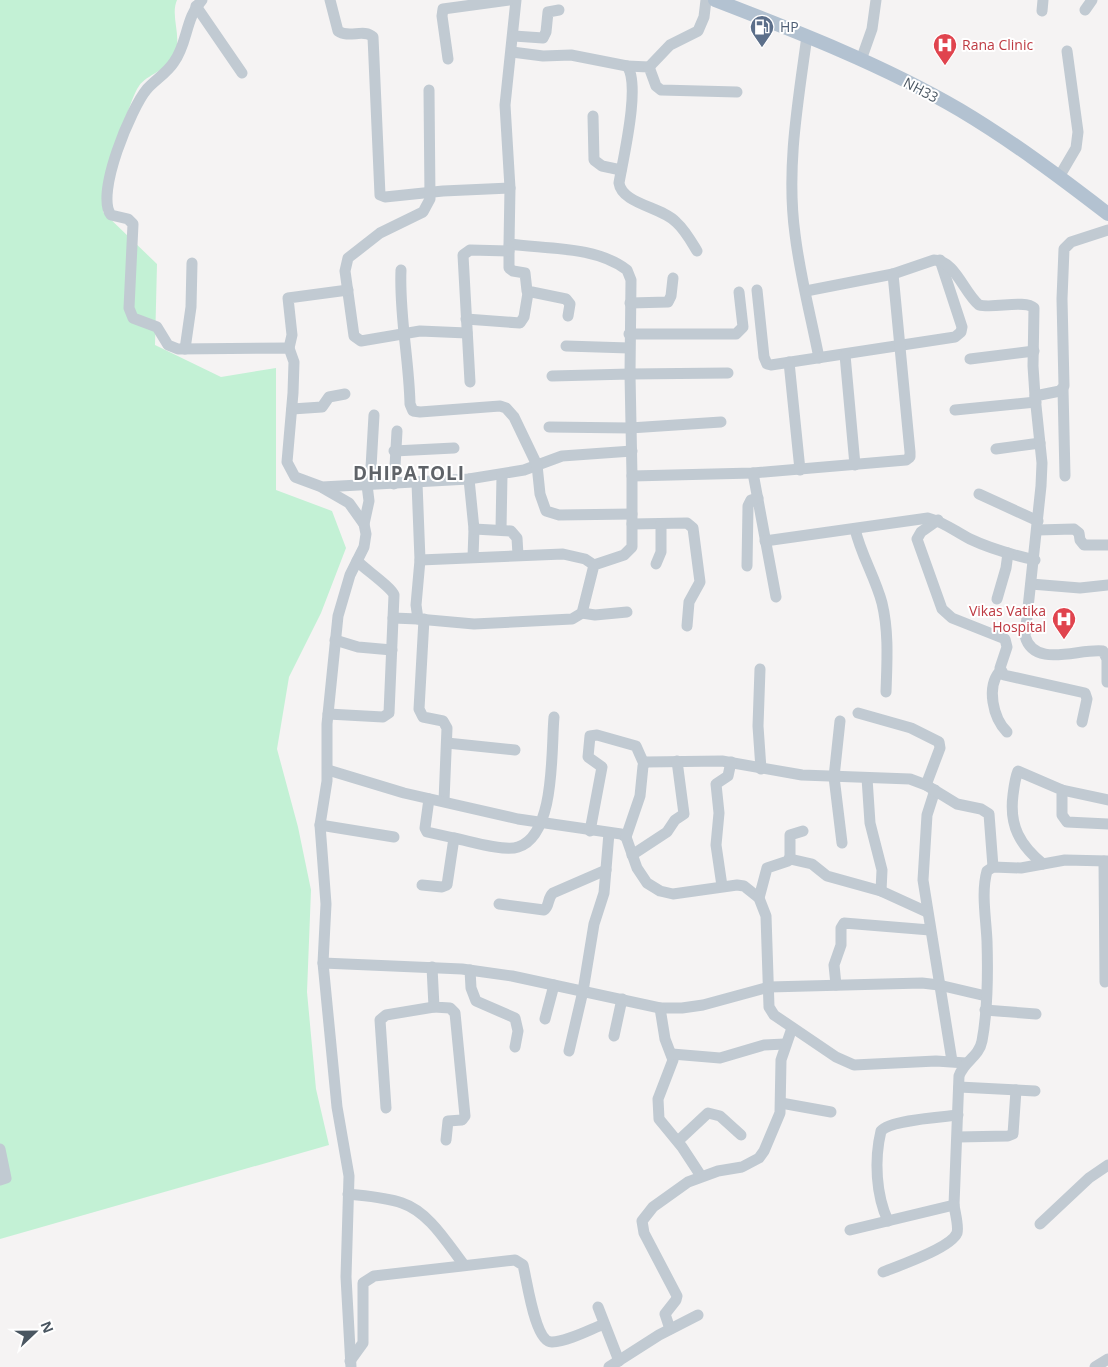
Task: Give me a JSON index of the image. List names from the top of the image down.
{
  "streets": {
    "main road": ["NH33"]
  },
  "districts": ["DHIPATOLI"],
  "places": {
    "fuel station": ["HP"],
    "hospital": ["Rana Clinic", "Vikas Vatika Hospital"]
  },
  "north": "right"
}
